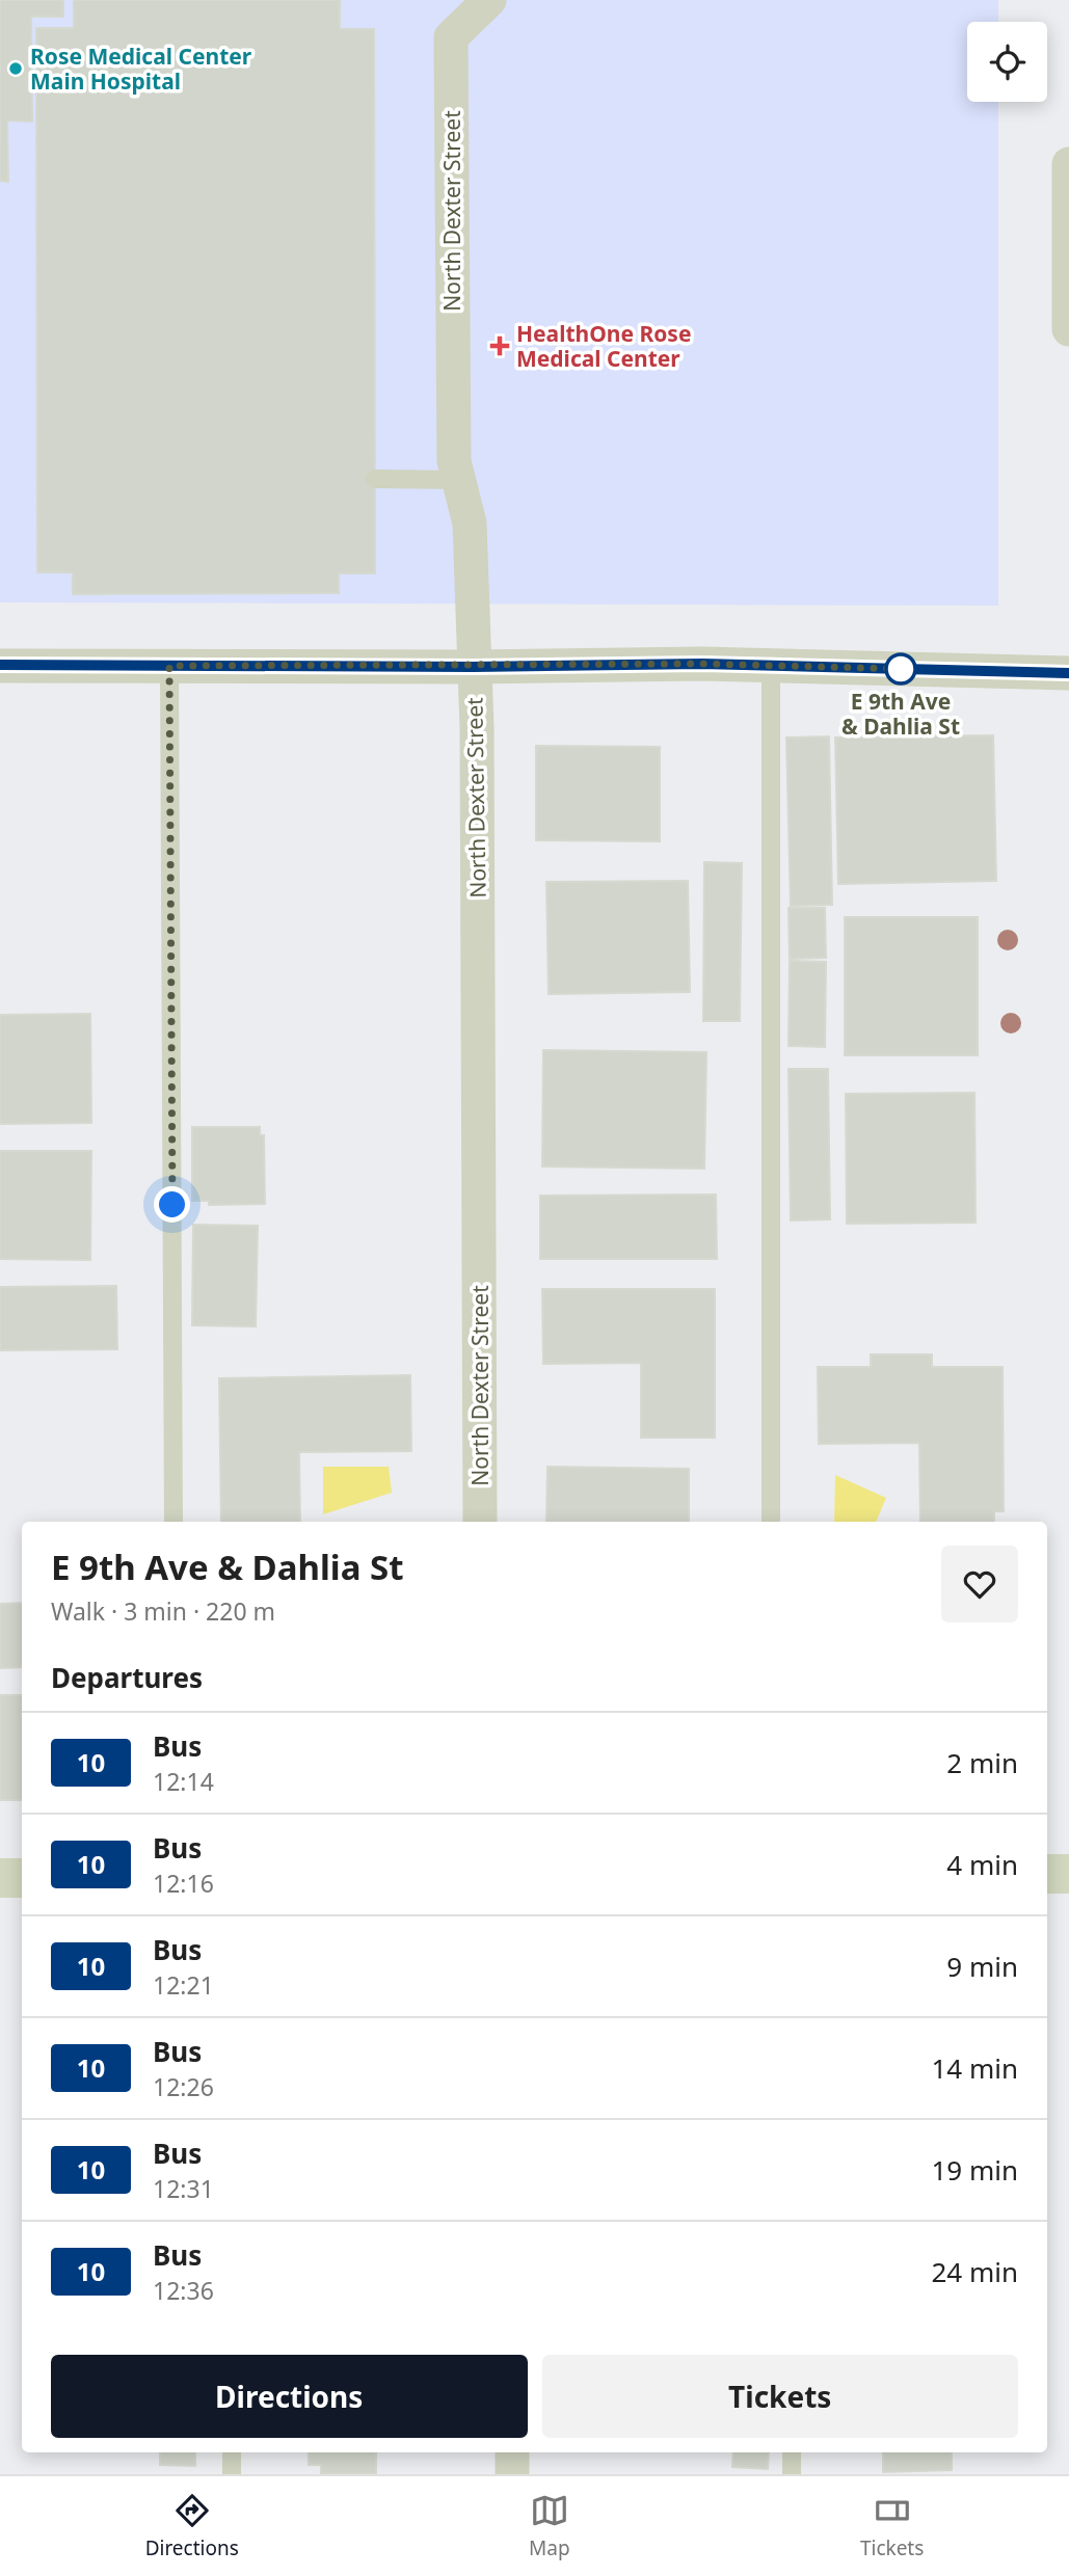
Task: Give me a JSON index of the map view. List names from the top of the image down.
{
  "streets": {
    "street": ["North Dexter Street"]
  },
  "places": {
    "other": ["Rose Medical Center Main Hospital", "E 9th Ave & Dahlia St"],
    "health": ["HealthOne Rose Medical Center"]
  },
  "lines": ["bus line 10"],
  "page": {
    "heading": [
      ["E 9th Ave & Dahlia St", "Walk · 3 min · 220 m"],
      "Departures"
    ],
    "list": [
      {
        "mark": "10",
        "name": "Bus",
        "note": "12:14",
        "value": "2 min"
      },
      {
        "mark": "10",
        "name": "Bus",
        "note": "12:16",
        "value": "4 min"
      },
      {
        "mark": "10",
        "name": "Bus",
        "note": "12:21",
        "value": "9 min"
      },
      {
        "mark": "10",
        "name": "Bus",
        "note": "12:26",
        "value": "14 min"
      },
      {
        "mark": "10",
        "name": "Bus",
        "note": "12:31",
        "value": "19 min"
      },
      {
        "mark": "10",
        "name": "Bus",
        "note": "12:36",
        "value": "24 min"
      }
    ],
    "buttons": ["Directions", "Tickets"],
    "tabs": ["Directions", "Map", "Tickets"]
  }
}
